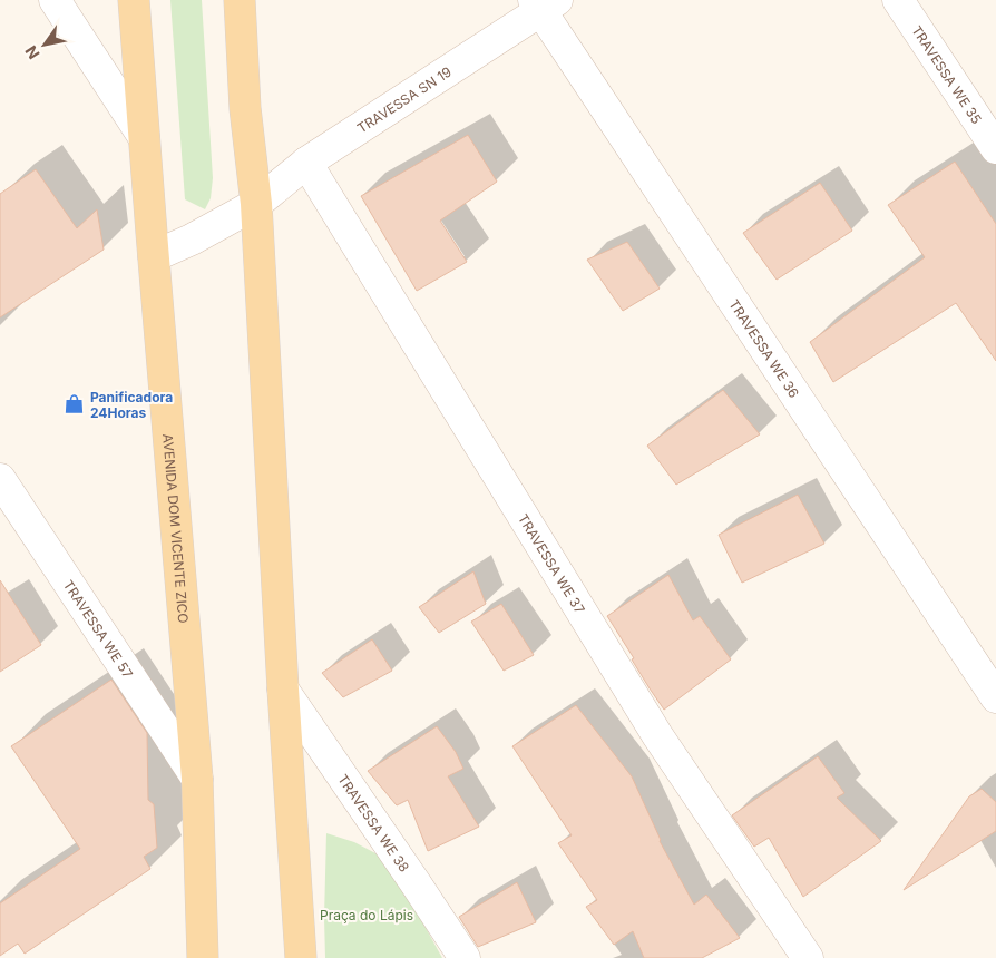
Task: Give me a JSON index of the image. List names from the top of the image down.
{
  "streets": {
    "main road": ["AVENIDA DOM VICENTE ZICO"],
    "street": [
      "TRAVESSA WE 35",
      "TRAVESSA SN 19",
      "TRAVESSA WE 36",
      "TRAVESSA WE 37",
      "TRAVESSA WE 57",
      "TRAVESSA WE 38"
    ]
  },
  "crossings": [
    ["TRAVESSA SN 19", "TRAVESSA WE 36"],
    ["TRAVESSA SN 19", "AVENIDA DOM VICENTE ZICO"],
    ["TRAVESSA SN 19", "TRAVESSA WE 37"],
    ["AVENIDA DOM VICENTE ZICO", "TRAVESSA WE 57"]
  ],
  "parks": ["Praça do Lápis"],
  "places": {
    "shop": ["Panificadora 24Horas"]
  },
  "north": "bottom left"
}
